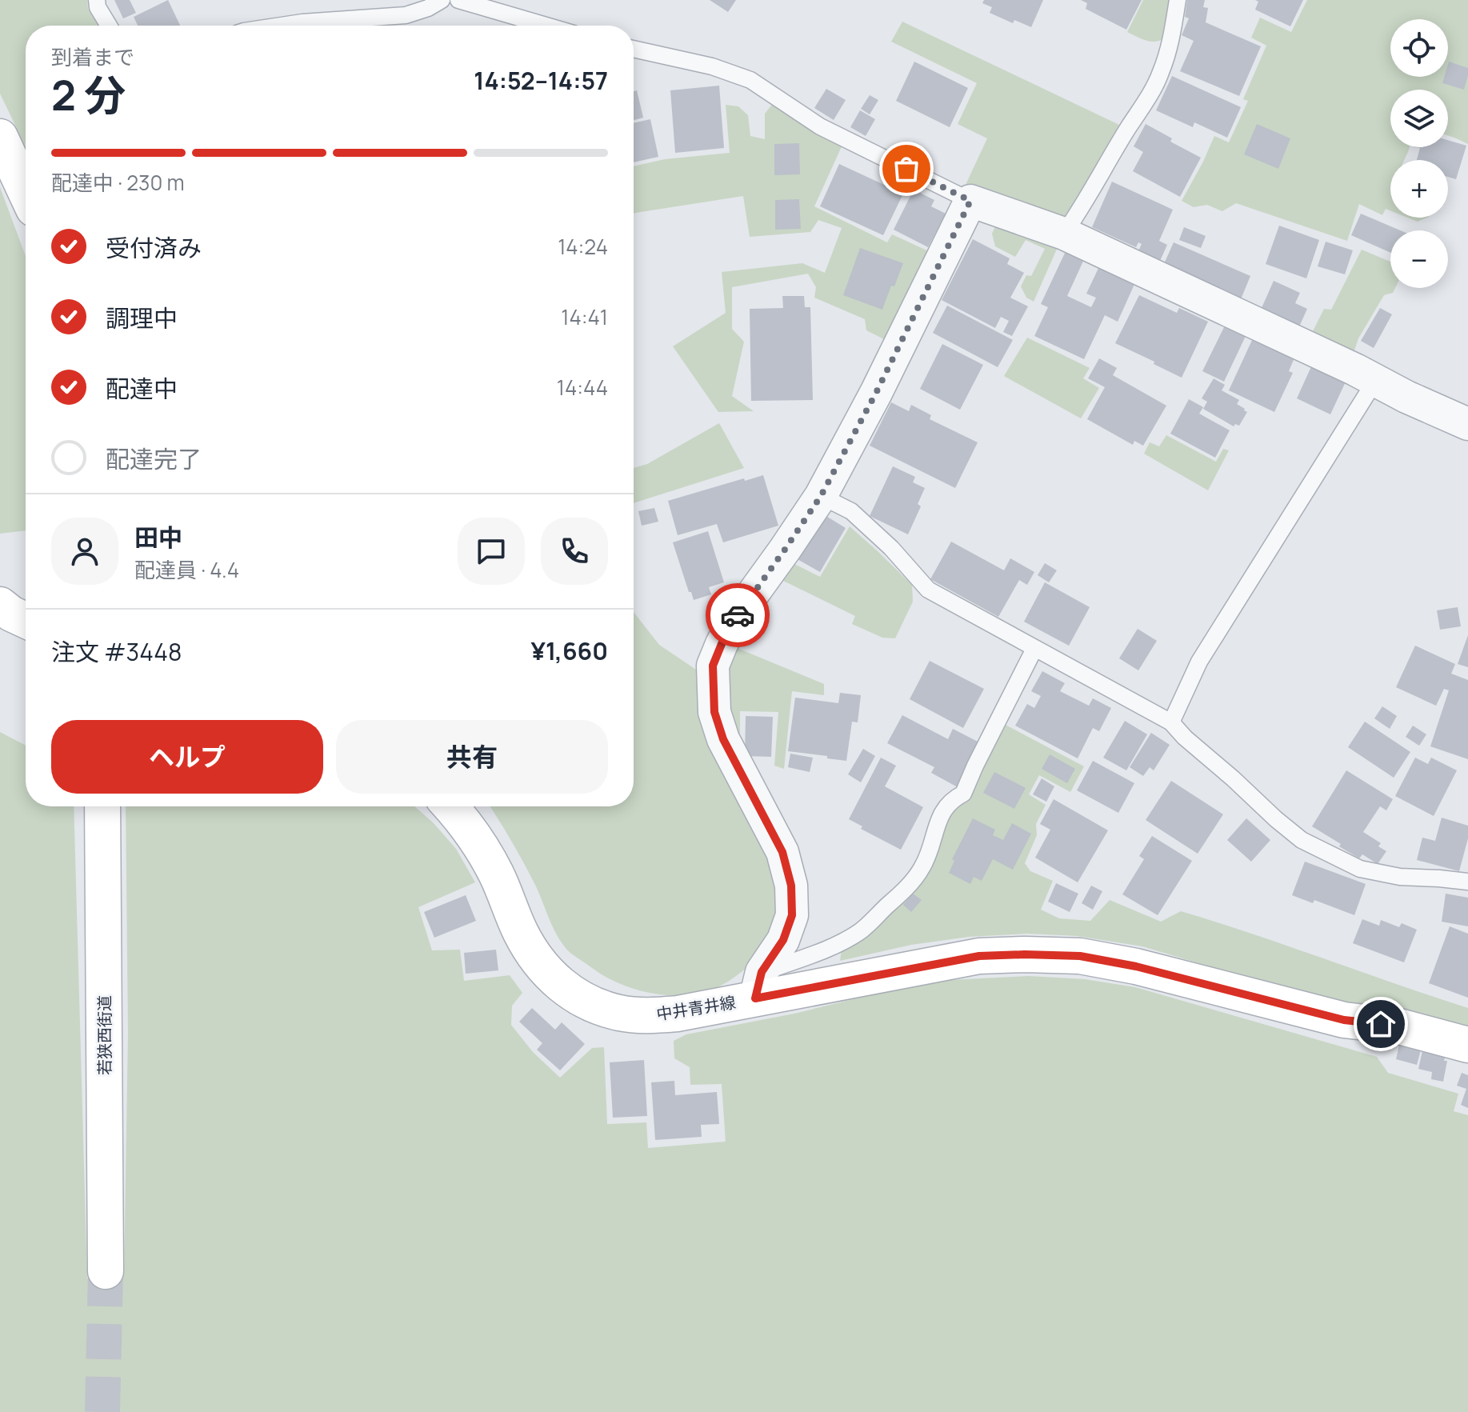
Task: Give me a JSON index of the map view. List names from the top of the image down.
{
  "streets": {
    "main road": ["中井青井線", "若狭西街道"]
  },
  "page": {
    "map_buttons": ["+", "−"],
    "heading": ["2 分", "到着まで", "14:52–14:57"],
    "panel": [
      "田中",
      "配達員 · 4.4",
      "注文 #3448",
      "¥1,660"
    ],
    "bar": "配達中 · 230 m",
    "list": [
      ["受付済み", "14:24"],
      ["調理中", "14:41"],
      ["配達中", "14:44"],
      "配達完了"
    ],
    "buttons": ["ヘルプ", "共有"]
  }
}
